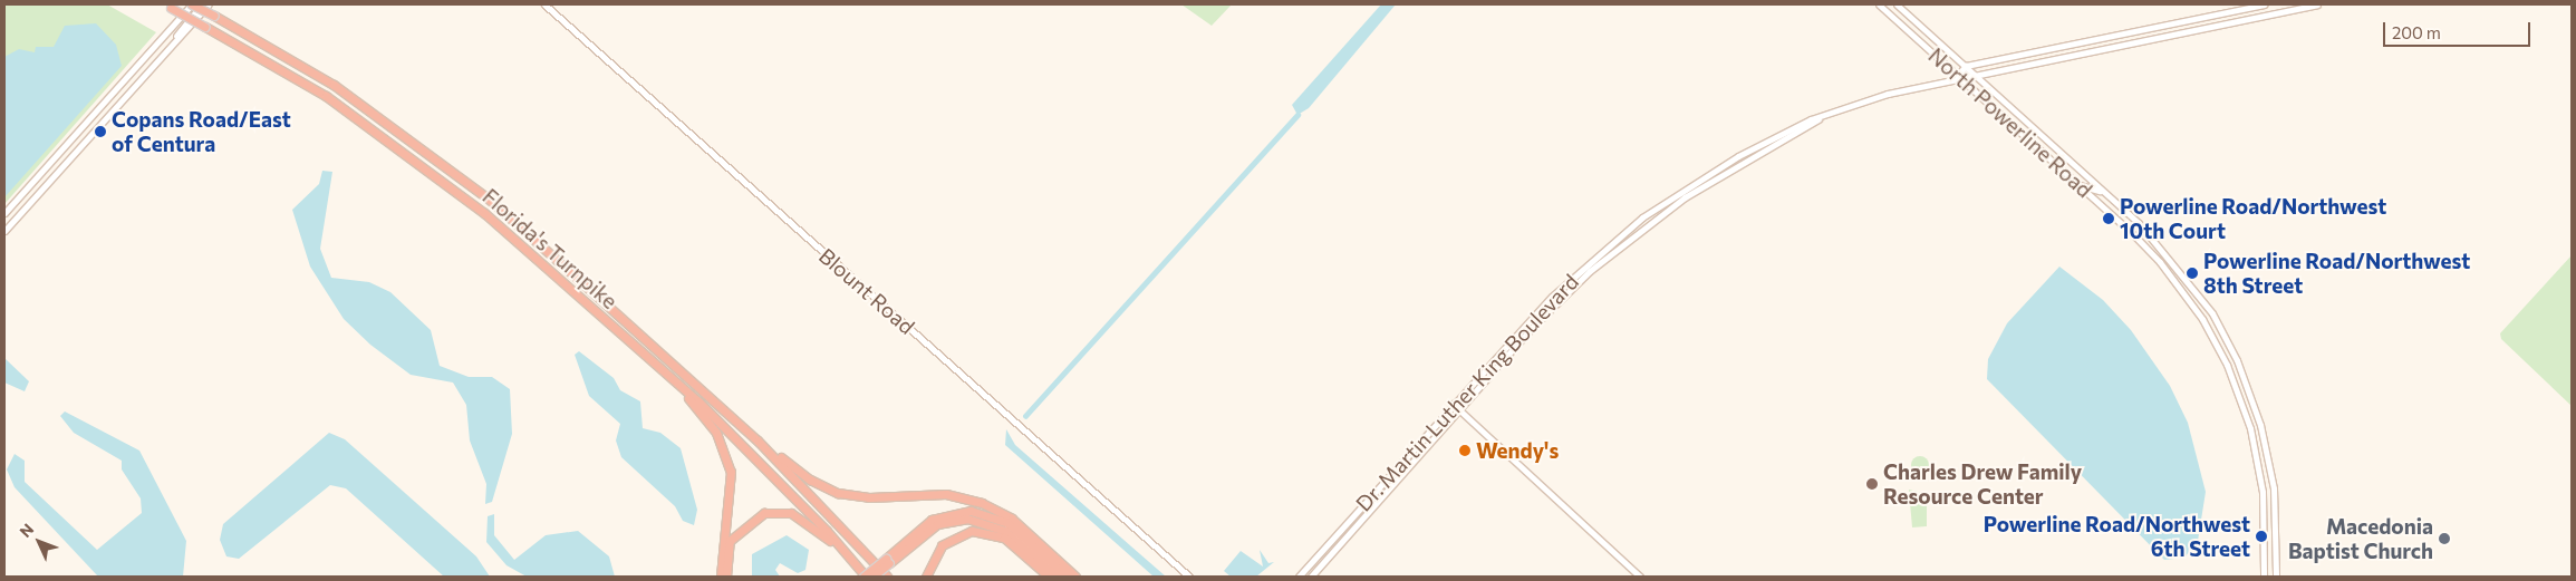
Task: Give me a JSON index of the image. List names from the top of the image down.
{
  "streets": {
    "highway": ["Florida's Turnpike"],
    "main road": ["North Powerline Road", "Blount Road", "Dr. Martin Luther King Boulevard"]
  },
  "crossings": [
    ["North Powerline Road", "Dr. Martin Luther King Boulevard"]
  ],
  "places": [
    "Copans Road/East of Centura",
    "Powerline Road/Northwest 10th Court",
    "Powerline Road/Northwest 8th Street",
    "Wendy's",
    "Charles Drew Family Resource Center",
    "Powerline Road/Northwest 6th Street",
    "Macedonia Baptist Church"
  ],
  "scale_bar": "200 m",
  "north": "top left"
}
